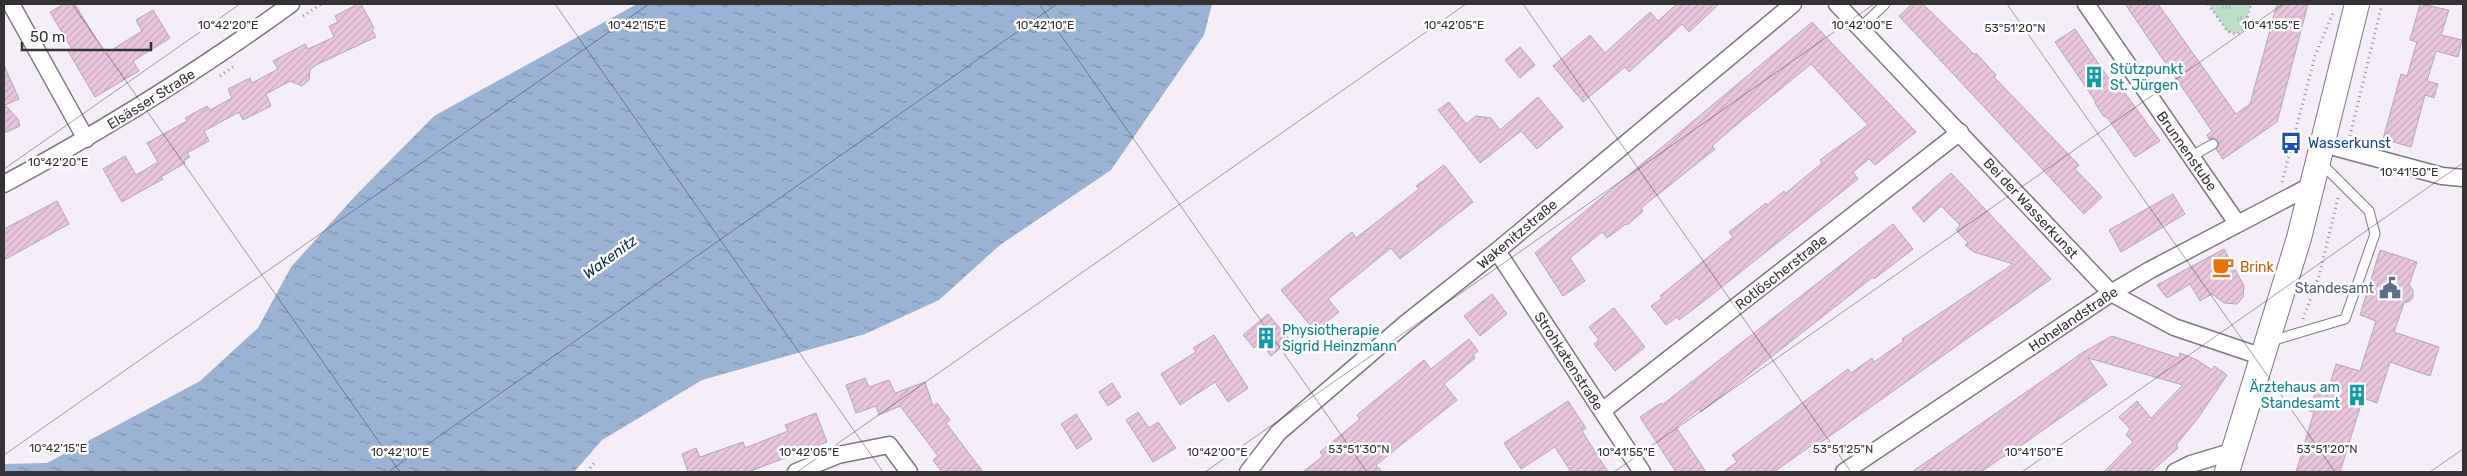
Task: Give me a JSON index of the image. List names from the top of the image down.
{
  "streets": {
    "street": [
      "Elsässer Straße",
      "Brunnenstube",
      "Bei der Wasserkunst",
      "Wakenitzstraße",
      "Rotlöscherstraße",
      "Hohelandstraße",
      "Strohkatenstraße"
    ]
  },
  "crossings": [
    ["Brunnenstube", "Hohelandstraße"],
    ["Bei der Wasserkunst", "Rotlöscherstraße"],
    ["Bei der Wasserkunst", "Hohelandstraße"],
    ["Wakenitzstraße", "Strohkatenstraße"],
    ["Rotlöscherstraße", "Strohkatenstraße"]
  ],
  "water": ["Wakenitz"],
  "places": {
    "building": ["Stützpunkt St. Jürgen", "Physiotherapie Sigrid Heinzmann", "Ärztehaus am Standesamt"],
    "bus stop": ["Wasserkunst"],
    "cafe": ["Brink"],
    "public building": ["Standesamt"]
  },
  "scale_bar": "50 m",
  "coordinates": [
    "10°42'20\"E",
    "10°42'15\"E",
    "10°42'10\"E",
    "10°42'05\"E",
    "10°42'00\"E",
    "10°41'55\"E",
    "53°51'20\"N",
    "10°41'50\"E",
    "53°51'30\"N",
    "53°51'25\"N"
  ]
}
